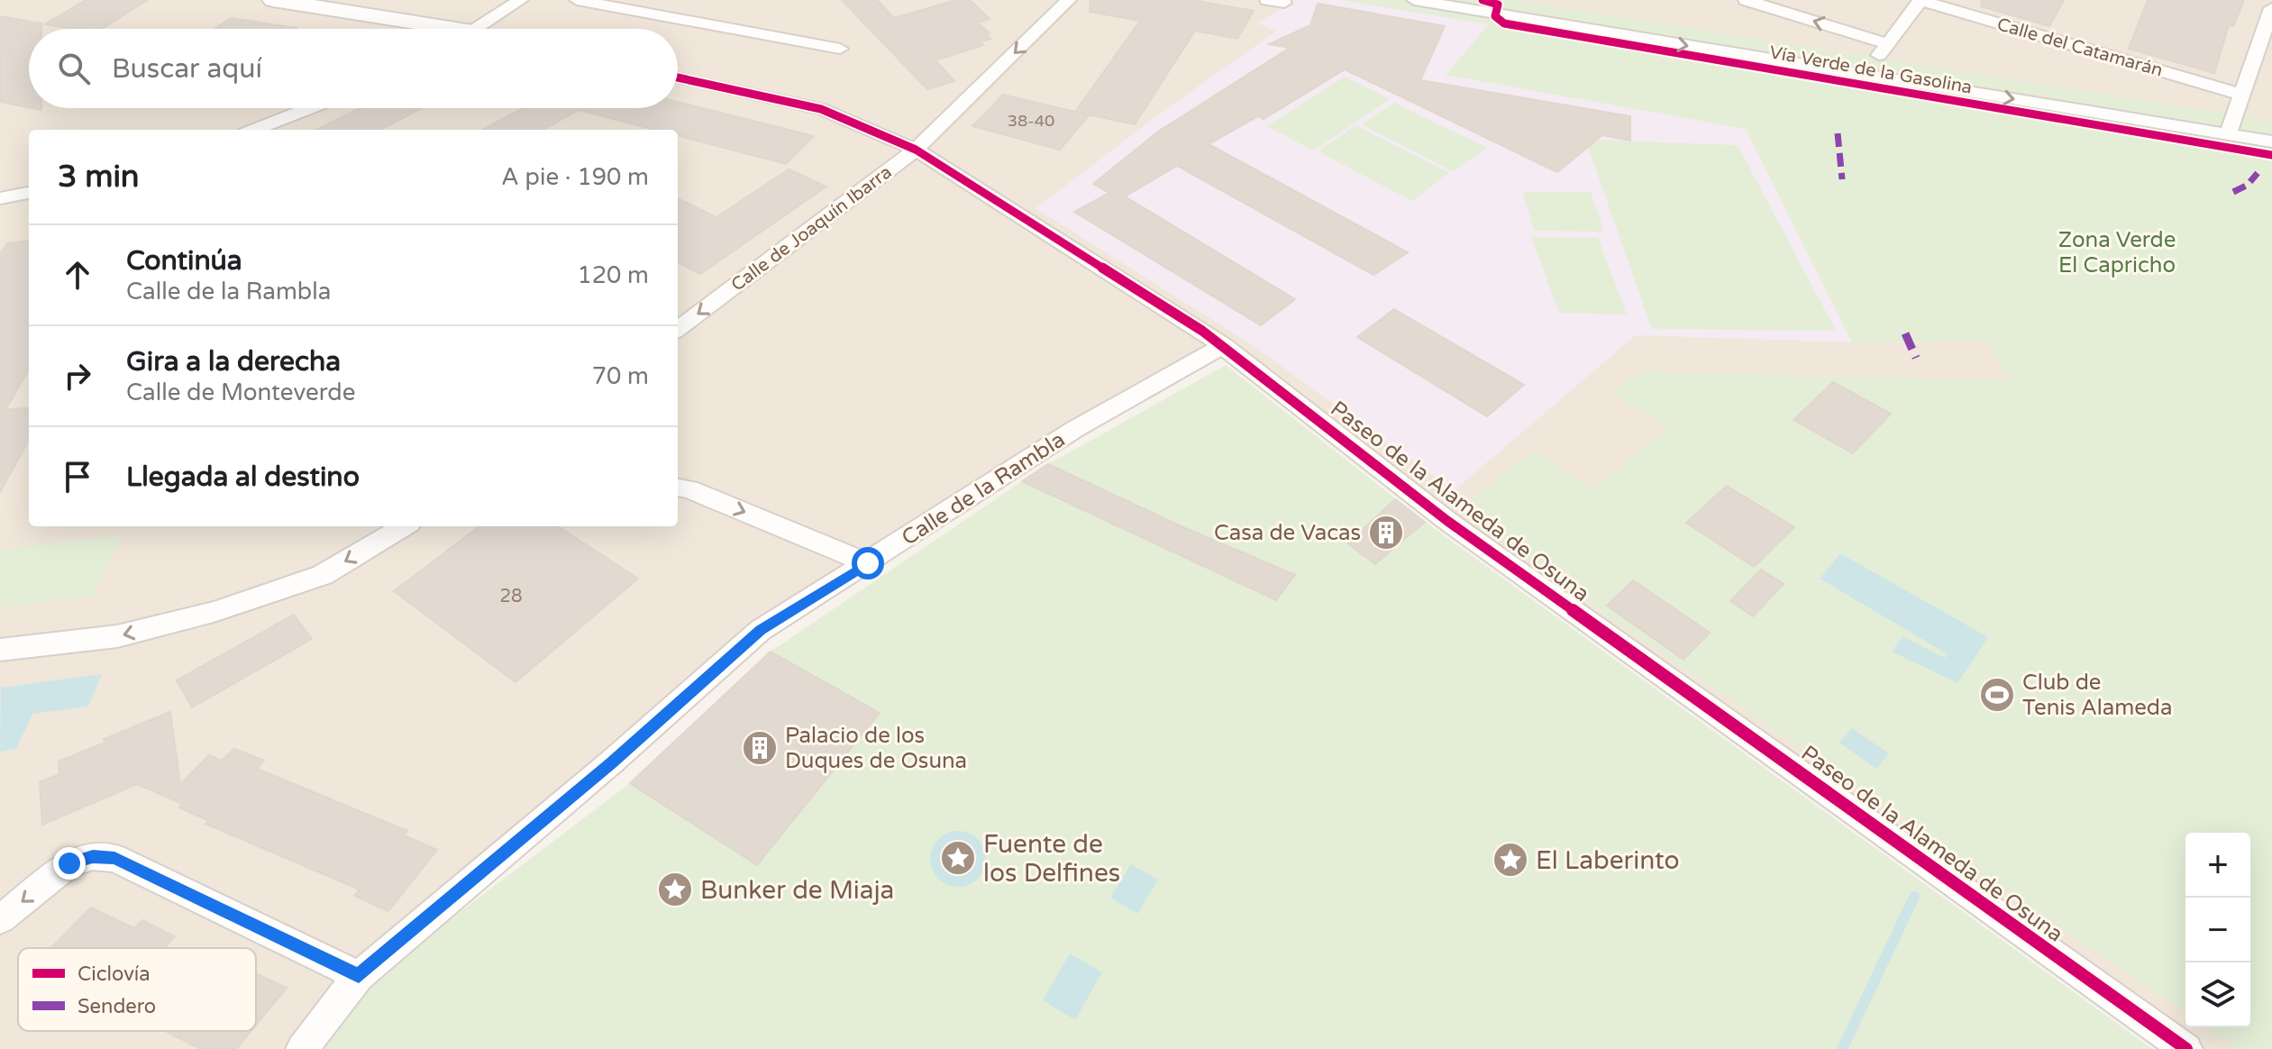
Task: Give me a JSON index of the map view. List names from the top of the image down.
{
  "streets": {
    "street": [
      "Calle del Catamarán",
      "Calle de Joaquín Ibarra",
      "Calle de la Rambla",
      "Paseo de la Alameda de Osuna"
    ],
    "cycle path": ["Vía Verde de la Gasolina"]
  },
  "crossings": [
    ["Calle de Joaquín Ibarra", "Paseo de la Alameda de Osuna"],
    ["Calle de la Rambla", "Paseo de la Alameda de Osuna"]
  ],
  "one_way": ["Calle de Joaquín Ibarra"],
  "parks": ["Zona Verde El Capricho"],
  "places": {
    "building": ["Casa de Vacas", "Palacio de los Duques de Osuna"],
    "sports": ["Club de Tenis Alameda"],
    "place": ["Fuente de los Delfines", "El Laberinto", "Bunker de Miaja"]
  },
  "house_numbers": ["38-40", "28"],
  "legend": ["Ciclovía", "Sendero"],
  "page": {
    "search": "Buscar aquí",
    "heading": ["3 min", "A pie · 190 m"],
    "list": [
      ["Continúa", "Calle de la Rambla", "120 m"],
      ["Gira a la derecha", "Calle de Monteverde", "70 m"],
      "Llegada al destino"
    ],
    "map_buttons": ["+", "−"]
  }
}
